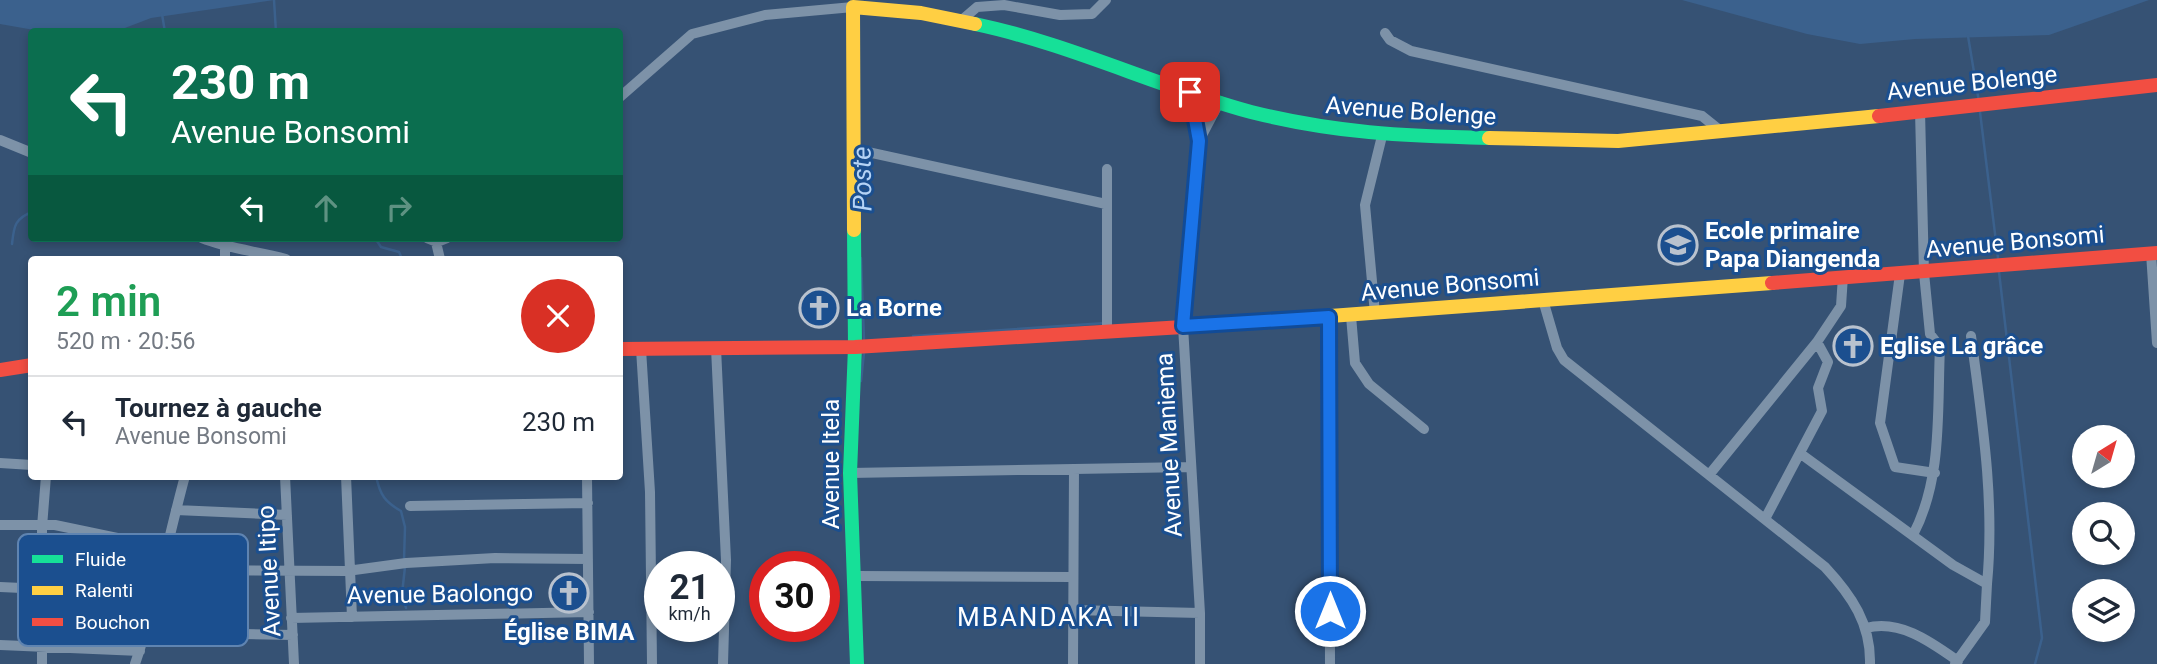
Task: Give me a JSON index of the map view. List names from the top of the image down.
{
  "streets": {
    "street": [
      "Avenue Bolenge",
      "Avenue Bonsomi",
      "Avenue Maniema",
      "Avenue Itela",
      "Avenue Itipo",
      "Avenue Baolongo"
    ]
  },
  "crossings": [
    ["Avenue Bolenge", "Avenue Itela"],
    ["Avenue Bonsomi", "Avenue Maniema"],
    ["Avenue Bonsomi", "Avenue Itela"],
    ["Avenue Itipo", "Avenue Baolongo"]
  ],
  "districts": ["MBANDAKA II"],
  "water": ["Poste"],
  "places": {
    "school or university": ["Ecole primaire Papa Diangenda"],
    "church": ["La Borne", "Eglise La grâce", "Église BIMA"]
  },
  "legend": ["Fluide", "Ralenti", "Bouchon"],
  "north": "top right",
  "page": {
    "turn": ["230 m", "Avenue Bonsomi"],
    "heading": ["2 min", "520 m · 20:56"],
    "list": [
      {
        "name": "Tournez à gauche",
        "note": "Avenue Bonsomi",
        "value": "230 m"
      }
    ],
    "speed": "21 km/h",
    "limit": "30"
  }
}
